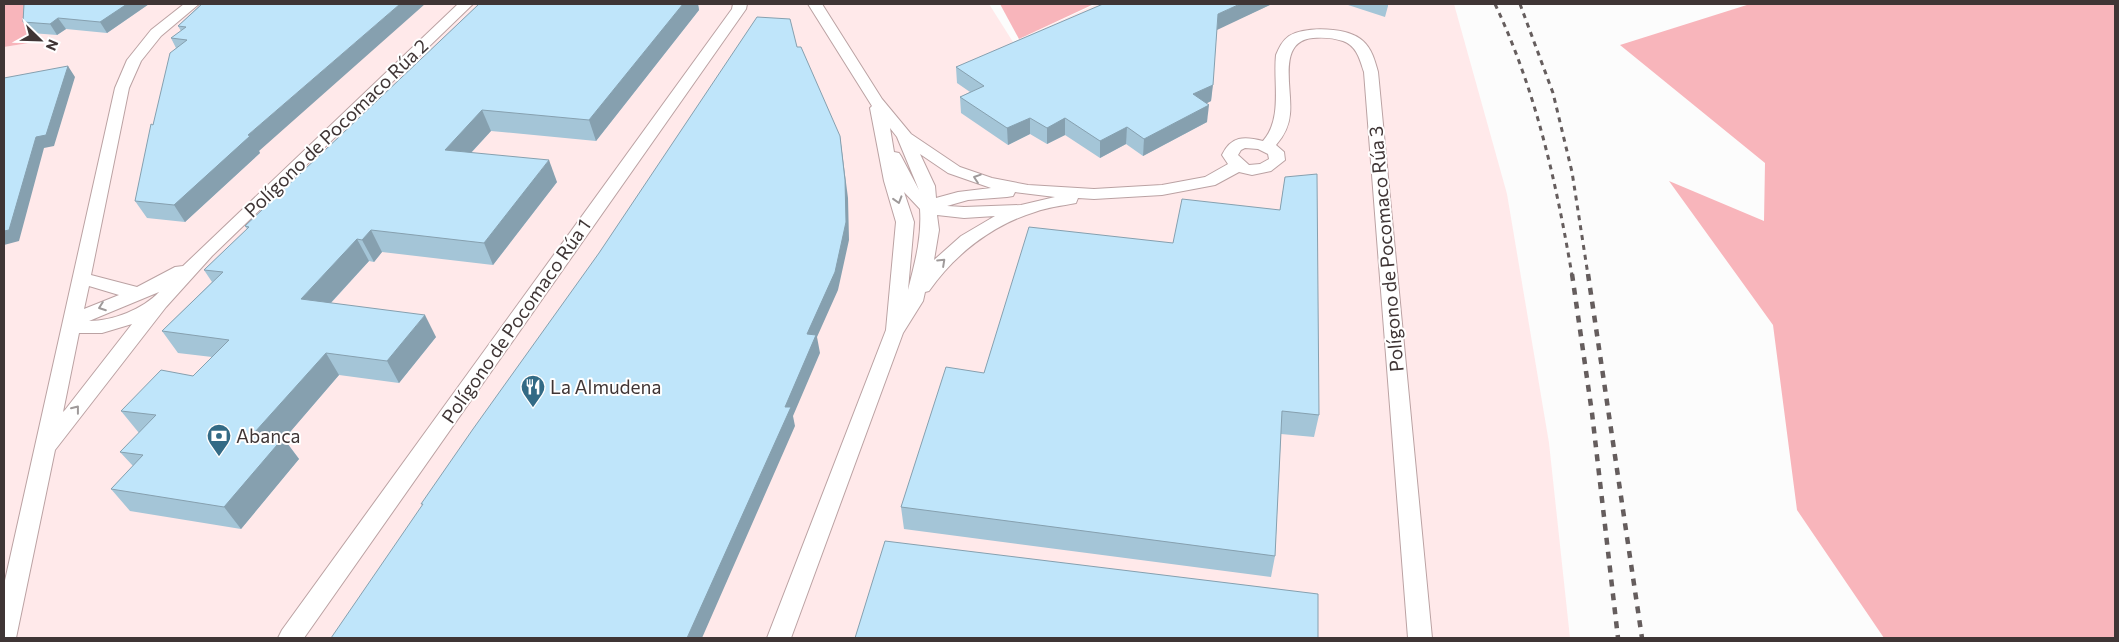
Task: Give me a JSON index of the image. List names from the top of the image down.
{
  "streets": {
    "street": ["Polígono de Pocomaco Rúa 2", "Polígono de Pocomaco Rúa 3", "Polígono de Pocomaco Rúa 1"]
  },
  "places": {
    "restaurant": ["La Almudena"],
    "bank": ["Abanca"]
  },
  "north": "bottom right"
}
